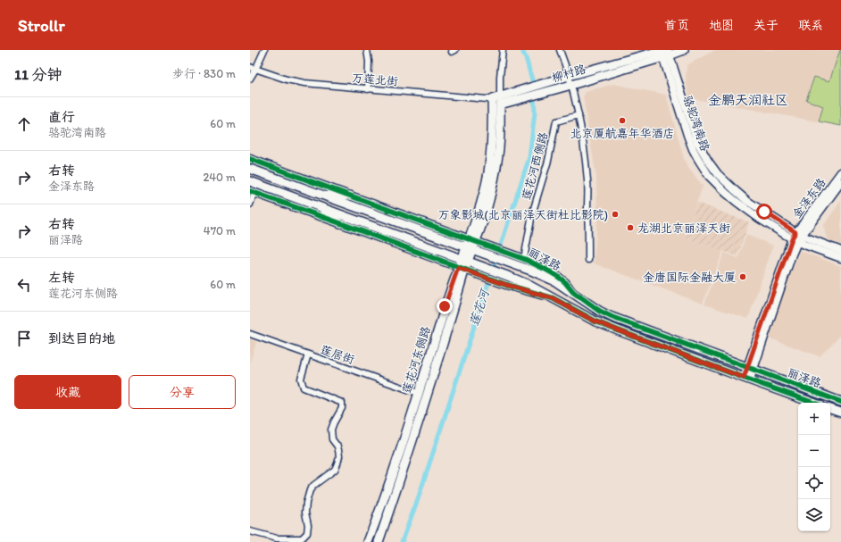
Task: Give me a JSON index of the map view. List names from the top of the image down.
{
  "streets": {
    "main road": ["柳村路", "丽泽路", "莲花河东侧路"],
    "street": [
      "万莲北街",
      "骆驼湾南路",
      "莲花河西侧路",
      "金泽东路",
      "莲居街"
    ]
  },
  "crossings": [
    ["柳村路", "万莲北街"],
    ["柳村路", "骆驼湾南路"],
    ["柳村路", "莲花河东侧路"],
    ["万莲北街", "莲花河东侧路"],
    ["骆驼湾南路", "金泽东路"],
    ["莲花河西侧路", "丽泽路"],
    ["金泽东路", "丽泽路"],
    ["丽泽路", "莲花河东侧路"],
    ["莲居街", "莲花河东侧路"]
  ],
  "districts": ["金鹏天润社区"],
  "water": ["莲花河"],
  "places": [
    "北京厦航嘉年华酒店",
    "万象影城(北京丽泽天街杜比影院)",
    "龙湖北京丽泽天街",
    "金唐国际金融大厦"
  ],
  "page": {
    "header": "Strollr",
    "nav": [
      "首页",
      "地图",
      "关于",
      "联系"
    ],
    "heading": ["11 分钟", "步行 · 830 m"],
    "list": [
      ["直行", "骆驼湾南路", "60 m"],
      ["右转", "金泽东路", "240 m"],
      ["右转", "丽泽路", "470 m"],
      ["左转", "莲花河东侧路", "60 m"],
      "到达目的地"
    ],
    "buttons": ["收藏", "分享"],
    "map_buttons": ["+", "−"]
  }
}
